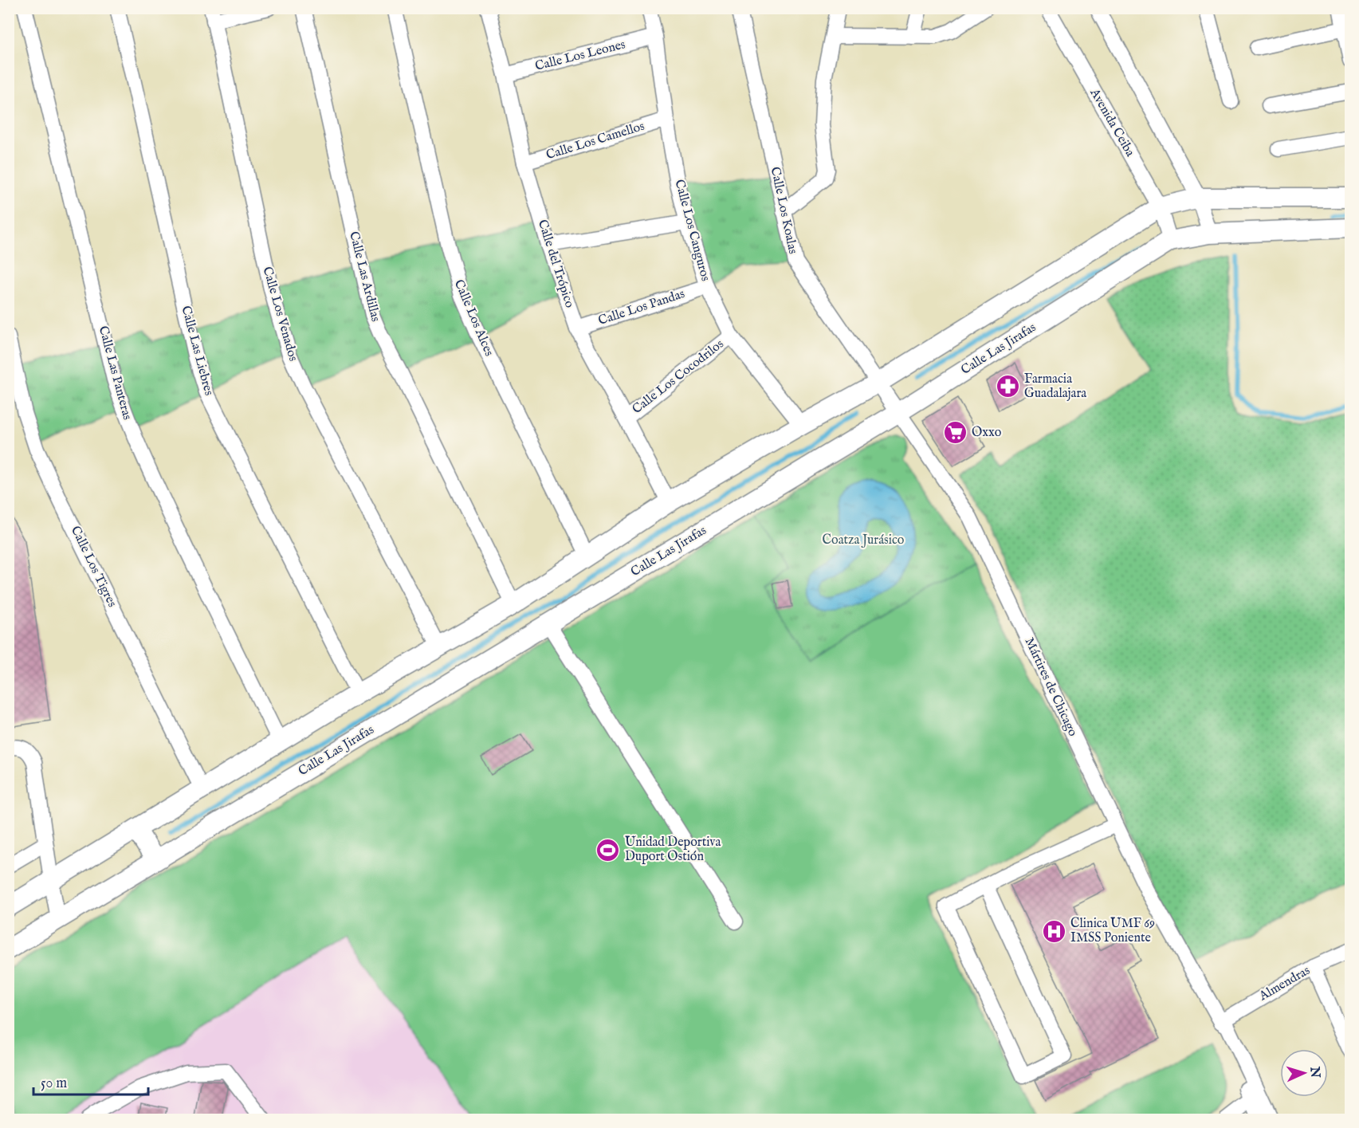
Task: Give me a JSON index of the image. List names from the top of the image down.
{
  "streets": {
    "main road": ["Calle Las Jirafas"],
    "street": [
      "Calle Los Leones",
      "Avenida Ceiba",
      "Calle Los Camellos",
      "Calle Los Koalas",
      "Calle Los Canguros",
      "Calle del Trópico",
      "Calle Las Ardillas",
      "Calle Los Pandas",
      "Calle Los Venados",
      "Calle Los Alces",
      "Calle Las Liebres",
      "Calle Las Panteras",
      "Calle Los Cocodrilos",
      "Calle Los Tigres",
      "Mártires de Chicago",
      "Almendras"
    ]
  },
  "crossings": [
    ["Calle Los Leones", "Calle Los Canguros"],
    ["Calle Los Leones", "Calle del Trópico"],
    ["Avenida Ceiba", "Calle Las Jirafas"],
    ["Calle Los Camellos", "Calle Los Canguros"],
    ["Calle Los Camellos", "Calle del Trópico"],
    ["Calle Los Koalas", "Calle Las Jirafas"],
    ["Calle Los Koalas", "Mártires de Chicago"],
    ["Calle Los Canguros", "Calle Los Pandas"],
    ["Calle Los Canguros", "Calle Los Cocodrilos"],
    ["Calle del Trópico", "Calle Los Pandas"],
    ["Calle del Trópico", "Calle Los Cocodrilos"],
    ["Calle Las Jirafas", "Mártires de Chicago"],
    ["Mártires de Chicago", "Almendras"]
  ],
  "parks": ["Coatza Jurásico"],
  "places": {
    "pharmacy": ["Farmacia Guadalajara"],
    "supermarket": ["Oxxo"],
    "sports": ["Unidad Deportiva Duport Ostión"],
    "hospital": ["Clinica UMF 69 IMSS Poniente"]
  },
  "scale_bar": "50 m",
  "north": "right"
}
